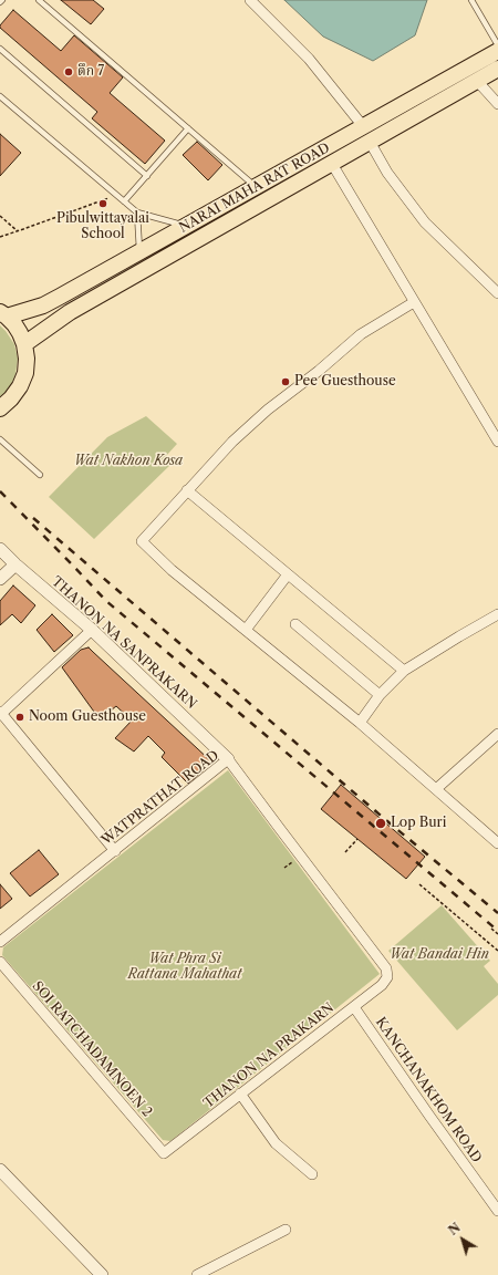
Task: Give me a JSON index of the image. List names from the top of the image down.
{
  "streets": {
    "main road": ["NARAI MAHA RAT ROAD"],
    "street": [
      "THANON NA SANPRAKARN",
      "WATPRATHAT ROAD",
      "SOI RATCHADAMNOEN 2",
      "THANON NA PRAKARN",
      "KANCHANAKHOM ROAD"
    ]
  },
  "crossings": [
    ["THANON NA SANPRAKARN", "WATPRATHAT ROAD"],
    ["WATPRATHAT ROAD", "THANON NA PRAKARN"],
    ["SOI RATCHADAMNOEN 2", "THANON NA PRAKARN"],
    ["THANON NA PRAKARN", "KANCHANAKHOM ROAD"]
  ],
  "parks": ["Wat Nakhon Kosa", "Wat Bandai Hin", "Wat Phra Si Rattana Mahathat"],
  "places": [
    "ตึก 7",
    "Pibulwittayalai School",
    "Pee Guesthouse",
    "Noom Guesthouse",
    "Lop Buri"
  ],
  "north": "top left"
}
